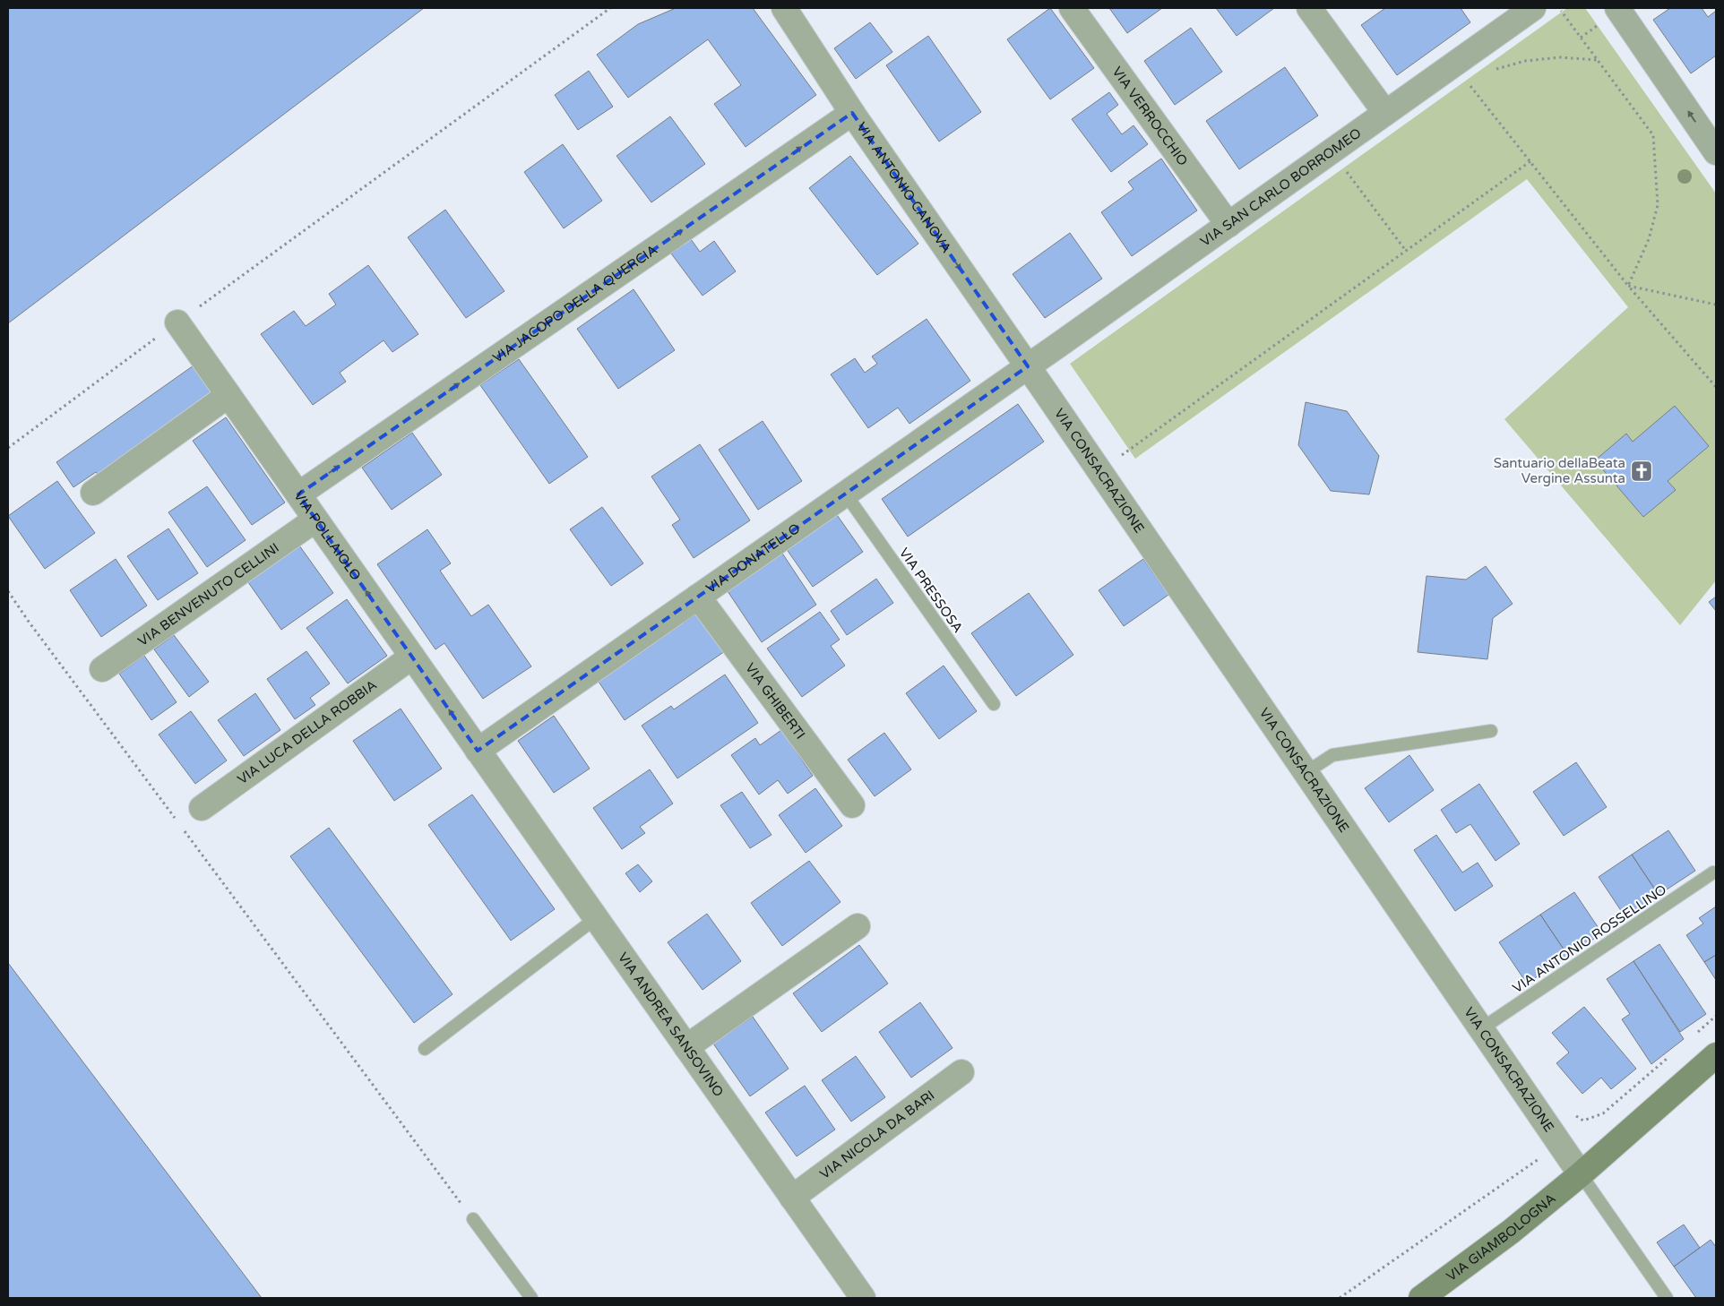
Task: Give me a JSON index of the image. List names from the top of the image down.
{
  "streets": {
    "street": [
      "VIA VERROCCHIO",
      "VIA SAN CARLO BORROMEO",
      "VIA ANTONIO CANOVA",
      "VIA JACOPO DELLA QUERCIA",
      "VIA CONSACRAZIONE",
      "VIA POLLAIOLO",
      "VIA DONATELLO",
      "VIA BENVENUTO CELLINI",
      "VIA GHIBERTI",
      "VIA LUCA DELLA ROBBIA",
      "VIA ANDREA SANSOVINO",
      "VIA NICOLA DA BARI",
      "VIA GIAMBOLOGNA"
    ],
    "lane": ["VIA PRESSOSA", "VIA ANTONIO ROSSELLINO"]
  },
  "crossings": [
    ["VIA VERROCCHIO", "VIA SAN CARLO BORROMEO"],
    ["VIA SAN CARLO BORROMEO", "VIA ANTONIO CANOVA"],
    ["VIA SAN CARLO BORROMEO", "VIA CONSACRAZIONE"],
    ["VIA SAN CARLO BORROMEO", "VIA DONATELLO"],
    ["VIA ANTONIO CANOVA", "VIA JACOPO DELLA QUERCIA"],
    ["VIA ANTONIO CANOVA", "VIA CONSACRAZIONE"],
    ["VIA ANTONIO CANOVA", "VIA DONATELLO"],
    ["VIA JACOPO DELLA QUERCIA", "VIA POLLAIOLO"],
    ["VIA CONSACRAZIONE", "VIA DONATELLO"],
    ["VIA CONSACRAZIONE", "VIA ANTONIO ROSSELLINO"],
    ["VIA CONSACRAZIONE", "VIA GIAMBOLOGNA"],
    ["VIA POLLAIOLO", "VIA DONATELLO"],
    ["VIA POLLAIOLO", "VIA BENVENUTO CELLINI"],
    ["VIA POLLAIOLO", "VIA LUCA DELLA ROBBIA"],
    ["VIA POLLAIOLO", "VIA ANDREA SANSOVINO"],
    ["VIA DONATELLO", "VIA PRESSOSA"],
    ["VIA DONATELLO", "VIA GHIBERTI"],
    ["VIA DONATELLO", "VIA ANDREA SANSOVINO"],
    ["VIA ANDREA SANSOVINO", "VIA NICOLA DA BARI"]
  ],
  "one_way": ["VIA ANTONIO CANOVA", "VIA JACOPO DELLA QUERCIA", "VIA POLLAIOLO"],
  "places": {
    "church": ["Santuario dellaBeata Vergine Assunta"]
  }
}
